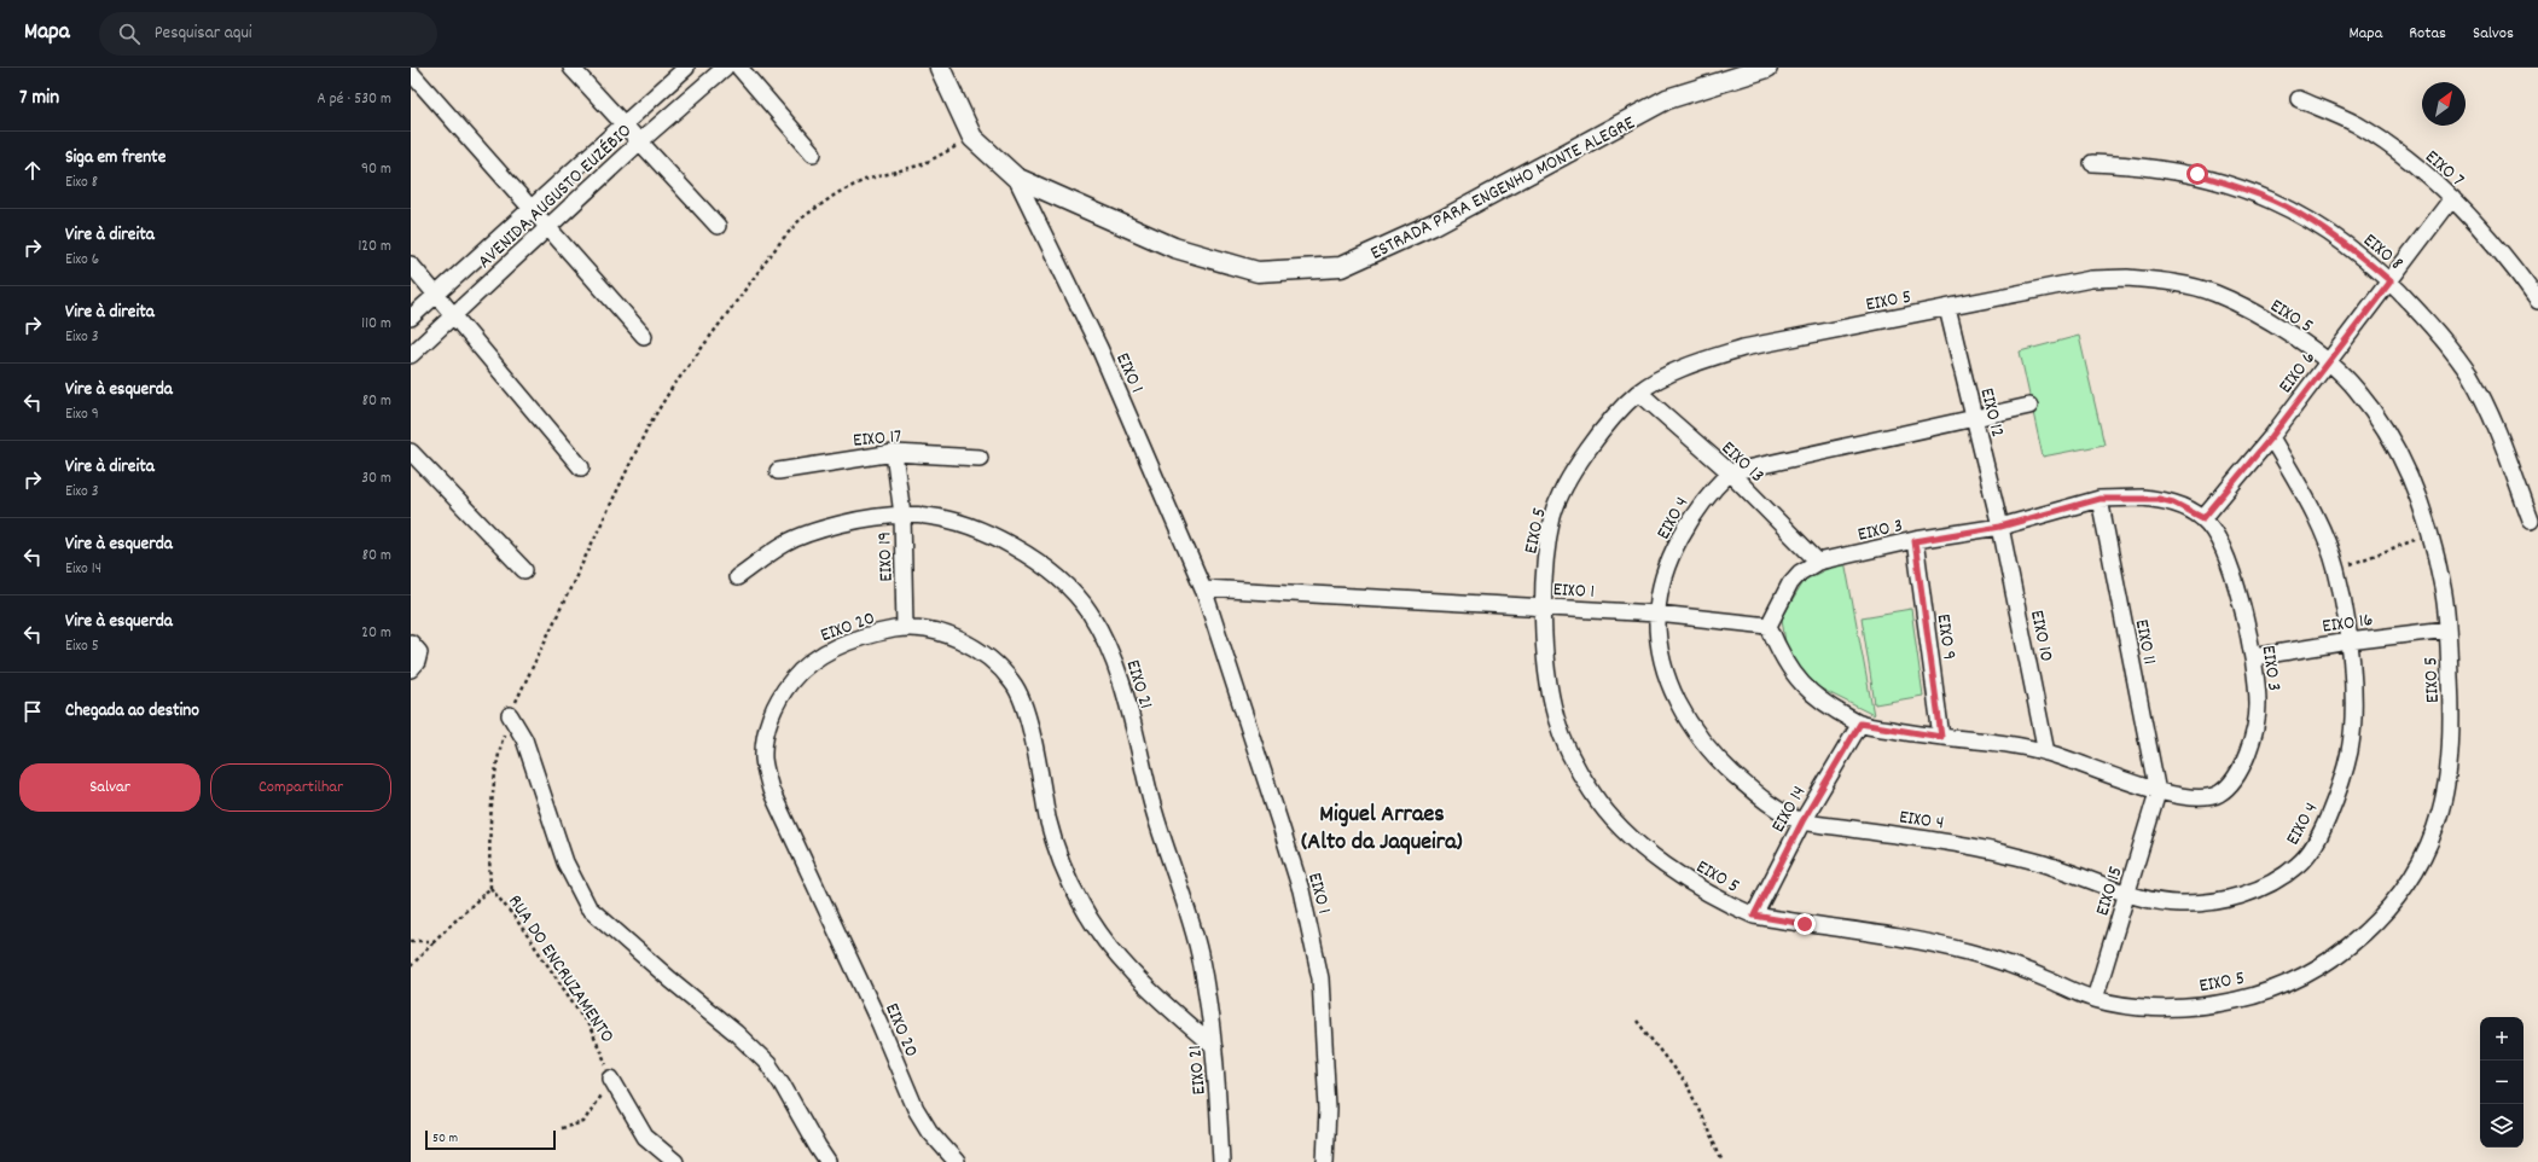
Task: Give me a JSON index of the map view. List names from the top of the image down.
{
  "streets": {
    "street": [
      "EIXO 7",
      "ESTRADA PARA ENGENHO MONTE ALEGRE",
      "AVENIDA AUGUSTO EUZÉBIO",
      "EIXO 8",
      "EIXO 5",
      "EIXO 6",
      "EIXO 1",
      "EIXO 12",
      "EIXO 17",
      "EIXO 13",
      "EIXO 4",
      "EIXO 3",
      "EIXO 19",
      "EIXO 16",
      "EIXO 20",
      "EIXO 10",
      "EIXO 9",
      "EIXO 11",
      "EIXO 21",
      "EIXO 14",
      "EIXO 15"
    ],
    "path": ["RUA DO ENCRUZAMENTO"]
  },
  "crossings": [
    ["EIXO 7", "EIXO 6"],
    ["ESTRADA PARA ENGENHO MONTE ALEGRE", "EIXO 1"],
    ["EIXO 8", "EIXO 6"],
    ["EIXO 5", "EIXO 6"],
    ["EIXO 5", "EIXO 1"],
    ["EIXO 5", "EIXO 12"],
    ["EIXO 5", "EIXO 13"],
    ["EIXO 5", "EIXO 16"],
    ["EIXO 5", "EIXO 14"],
    ["EIXO 5", "EIXO 15"],
    ["EIXO 6", "EIXO 4"],
    ["EIXO 6", "EIXO 3"],
    ["EIXO 1", "EIXO 4"],
    ["EIXO 1", "EIXO 3"],
    ["EIXO 12", "EIXO 4"],
    ["EIXO 12", "EIXO 3"],
    ["EIXO 12", "EIXO 10"],
    ["EIXO 17", "EIXO 19"],
    ["EIXO 13", "EIXO 4"],
    ["EIXO 13", "EIXO 3"],
    ["EIXO 4", "EIXO 16"],
    ["EIXO 4", "EIXO 14"],
    ["EIXO 4", "EIXO 15"],
    ["EIXO 3", "EIXO 16"],
    ["EIXO 3", "EIXO 10"],
    ["EIXO 3", "EIXO 9"],
    ["EIXO 3", "EIXO 11"],
    ["EIXO 3", "EIXO 14"],
    ["EIXO 3", "EIXO 15"],
    ["EIXO 19", "EIXO 20"],
    ["EIXO 19", "EIXO 21"],
    ["EIXO 20", "EIXO 21"],
    ["EIXO 11", "EIXO 15"]
  ],
  "districts": ["Miguel Arraes (Alto da Jaqueira)"],
  "scale_bar": "50 m",
  "north": "top right",
  "page": {
    "header": "Mapa",
    "search": "Pesquisar aqui",
    "nav": ["Mapa", "Rotas", "Salvos"],
    "heading": ["7 min", "A pé · 530 m"],
    "list": [
      ["Siga em frente", "Eixo 8", "90 m"],
      ["Vire à direita", "Eixo 6", "120 m"],
      ["Vire à direita", "Eixo 3", "110 m"],
      ["Vire à esquerda", "Eixo 9", "80 m"],
      ["Vire à direita", "Eixo 3", "30 m"],
      ["Vire à esquerda", "Eixo 14", "80 m"],
      ["Vire à esquerda", "Eixo 5", "20 m"],
      "Chegada ao destino"
    ],
    "buttons": ["Salvar", "Compartilhar"],
    "map_buttons": ["+", "−"],
    "scale": "50 m"
  }
}
